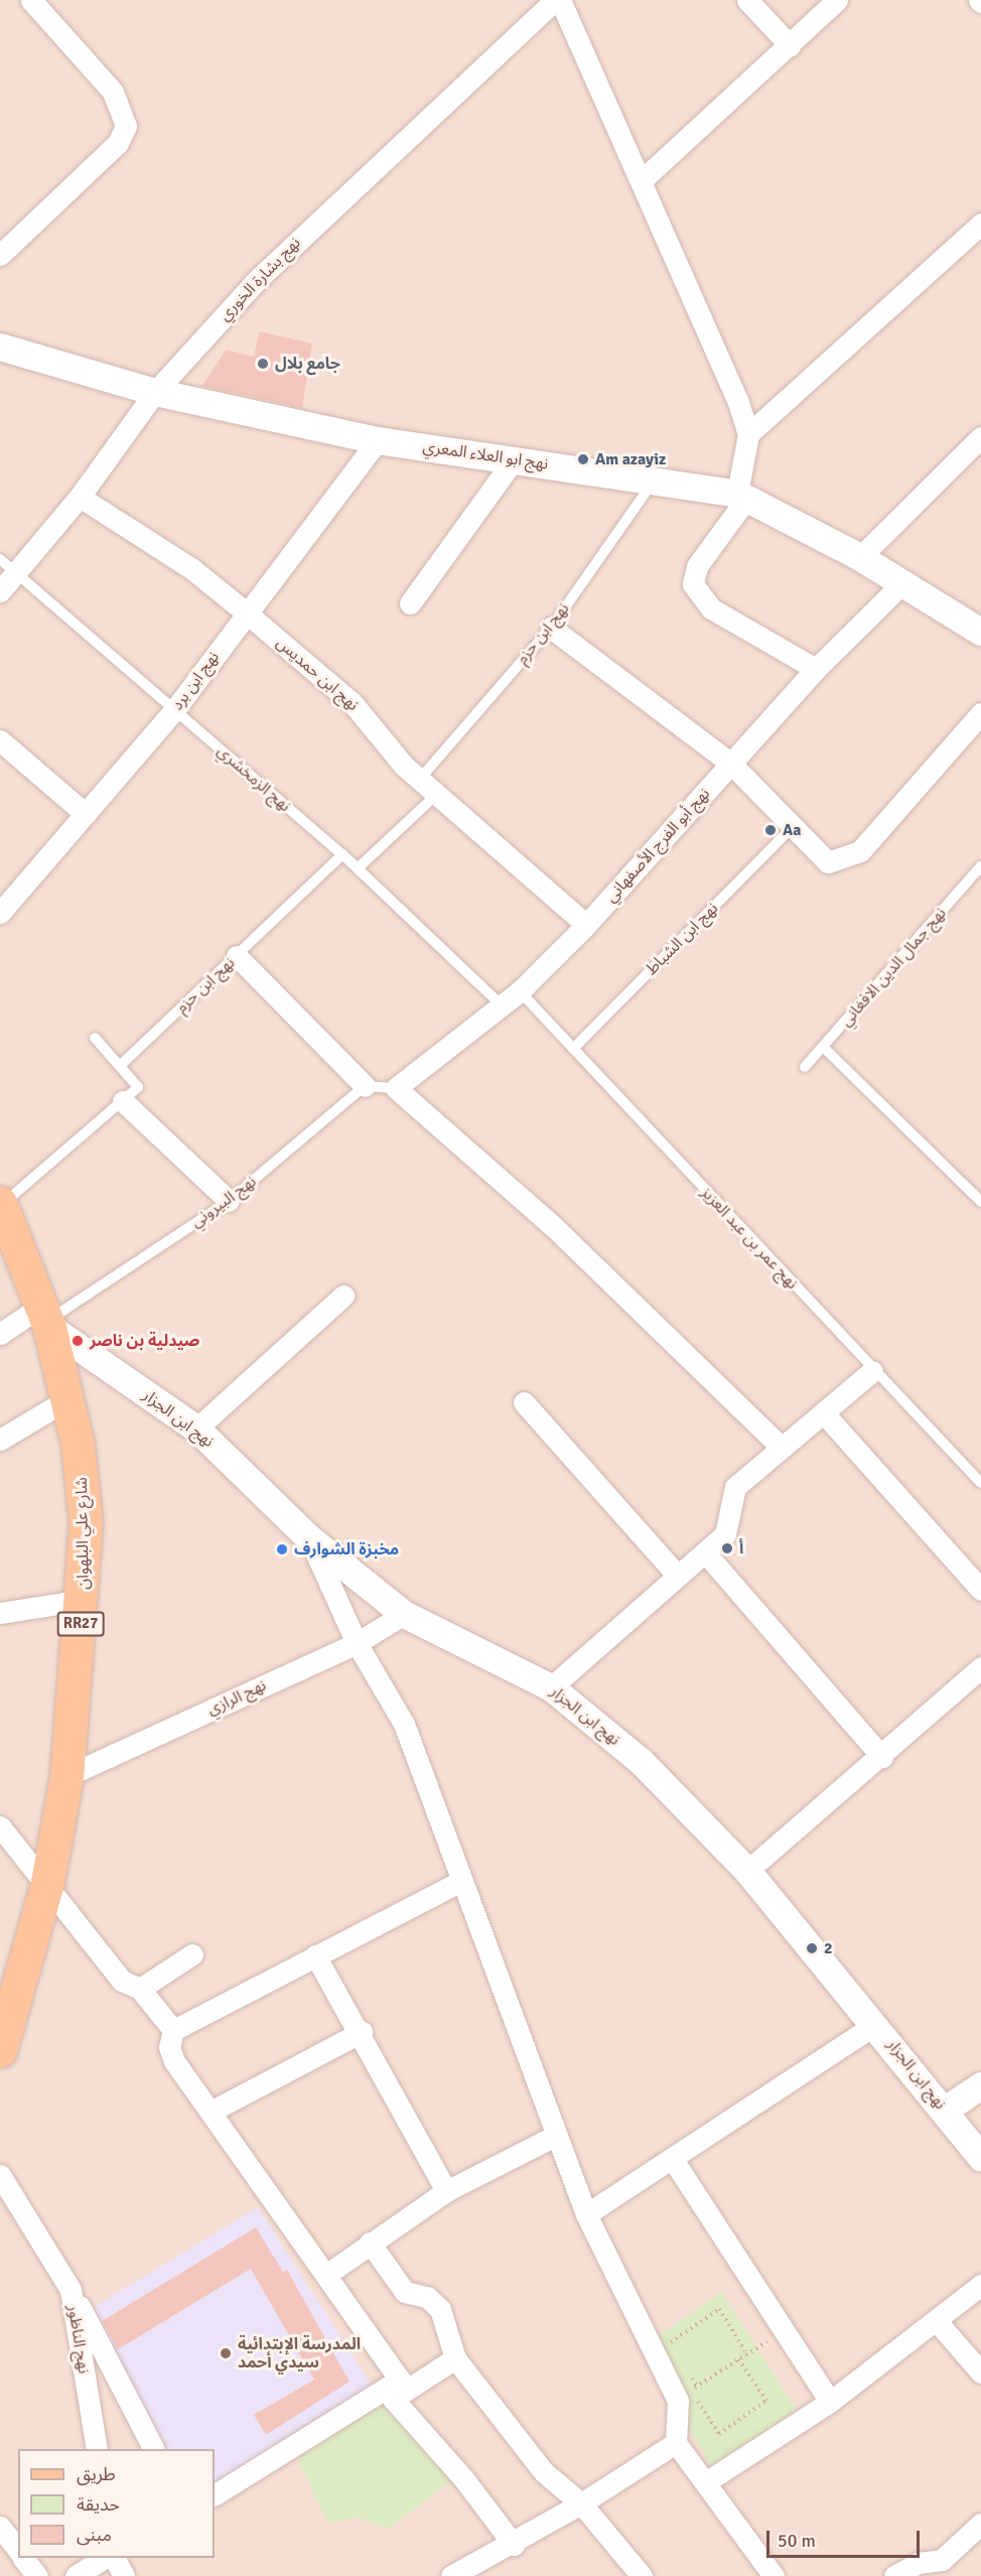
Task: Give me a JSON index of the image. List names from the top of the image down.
{
  "streets": {
    "main road": ["شارع علي البلهوان", "RR27"],
    "street": [
      "نهج بشارة الخوري",
      "نهج ابو العلاء المعري",
      "نهج ابن حمديس",
      "نهج ابن برد",
      "نهج أبو الفرج الأصفهاني",
      "نهج ابن الجزار",
      "نهج الرازي",
      "نهج الناظور"
    ],
    "lane": [
      "نهج ابن حزم",
      "نهج الزمخشري",
      "نهج ابن الشباط",
      "نهج جمال الدين الافغاني",
      "نهج البيروني",
      "نهج عمر بن عبد العزيز"
    ]
  },
  "crossings": [
    ["نهج بشارة الخوري", "نهج ابو العلاء المعري"],
    ["نهج بشارة الخوري", "نهج ابن حمديس"],
    ["نهج بشارة الخوري", "نهج الزمخشري"],
    ["نهج ابو العلاء المعري", "نهج ابن حزم"],
    ["نهج ابو العلاء المعري", "نهج ابن برد"],
    ["نهج ابو العلاء المعري", "نهج أبو الفرج الأصفهاني"],
    ["نهج ابن حزم", "نهج ابن حمديس"],
    ["نهج ابن حزم", "نهج الزمخشري"],
    ["نهج ابن حمديس", "نهج ابن برد"],
    ["نهج ابن حمديس", "نهج أبو الفرج الأصفهاني"],
    ["نهج ابن برد", "نهج الزمخشري"],
    ["نهج الزمخشري", "نهج أبو الفرج الأصفهاني"],
    ["نهج أبو الفرج الأصفهاني", "نهج عمر بن عبد العزيز"],
    ["نهج ابن الشباط", "نهج عمر بن عبد العزيز"],
    ["نهج البيروني", "نهج ابن الجزار"],
    ["نهج البيروني", "شارع علي البلهوان"],
    ["نهج ابن الجزار", "شارع علي البلهوان"],
    ["نهج ابن الجزار", "نهج الرازي"],
    ["شارع علي البلهوان", "نهج الرازي"]
  ],
  "places": [
    "جامع بلال",
    "Am azayiz",
    "Aa",
    "صيدلية بن ناصر",
    "أ",
    "مخبزة الشوارف",
    "2",
    "المدرسة الإبتدائية سيدي أحمد"
  ],
  "legend": ["طريق", "حديقة", "مبنى"],
  "scale_bar": "50 m"
}
